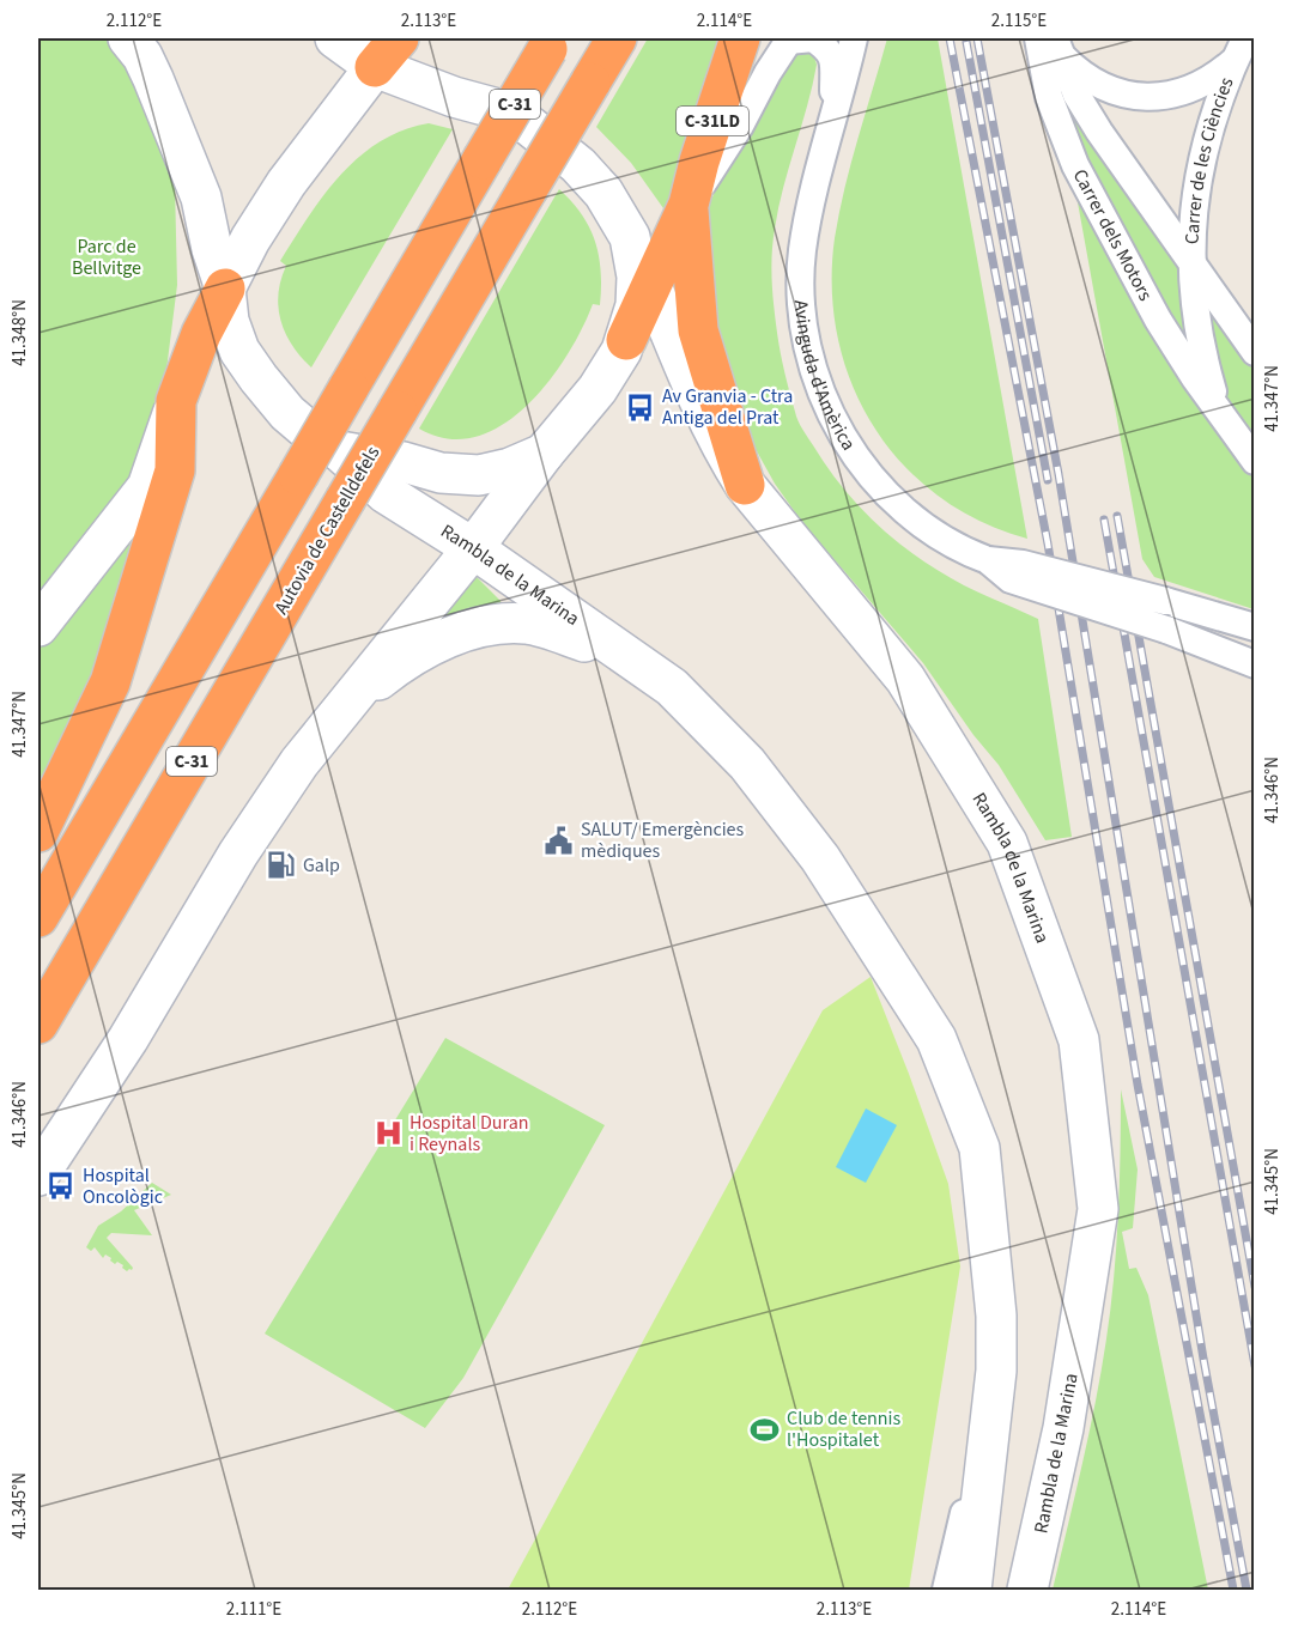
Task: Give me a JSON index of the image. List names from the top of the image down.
{
  "streets": {
    "highway": ["C-31", "C-31LD", "Autovia de Castelldefels"],
    "street": [
      "Carrer de les Ciències",
      "Carrer dels Motors",
      "Avinguda d'Amèrica",
      "Rambla de la Marina"
    ]
  },
  "crossings": [
    ["C-31LD", "Avinguda d'Amèrica"],
    ["C-31LD", "Rambla de la Marina"],
    ["Carrer de les Ciències", "Carrer dels Motors"]
  ],
  "parks": ["Parc de Bellvitge"],
  "places": {
    "bus stop": ["Av Granvia - Ctra Antiga del Prat", "Hospital Oncològic"],
    "public building": ["SALUT/ Emergències mèdiques"],
    "fuel station": ["Galp"],
    "hospital": ["Hospital Duran i Reynals"],
    "sports": ["Club de tennis l'Hospitalet"]
  },
  "coordinates": [
    "2.112°E",
    "2.113°E",
    "2.114°E",
    "2.115°E",
    "41.348°N",
    "41.347°N",
    "41.346°N",
    "41.345°N",
    "2.111°E"
  ]
}
